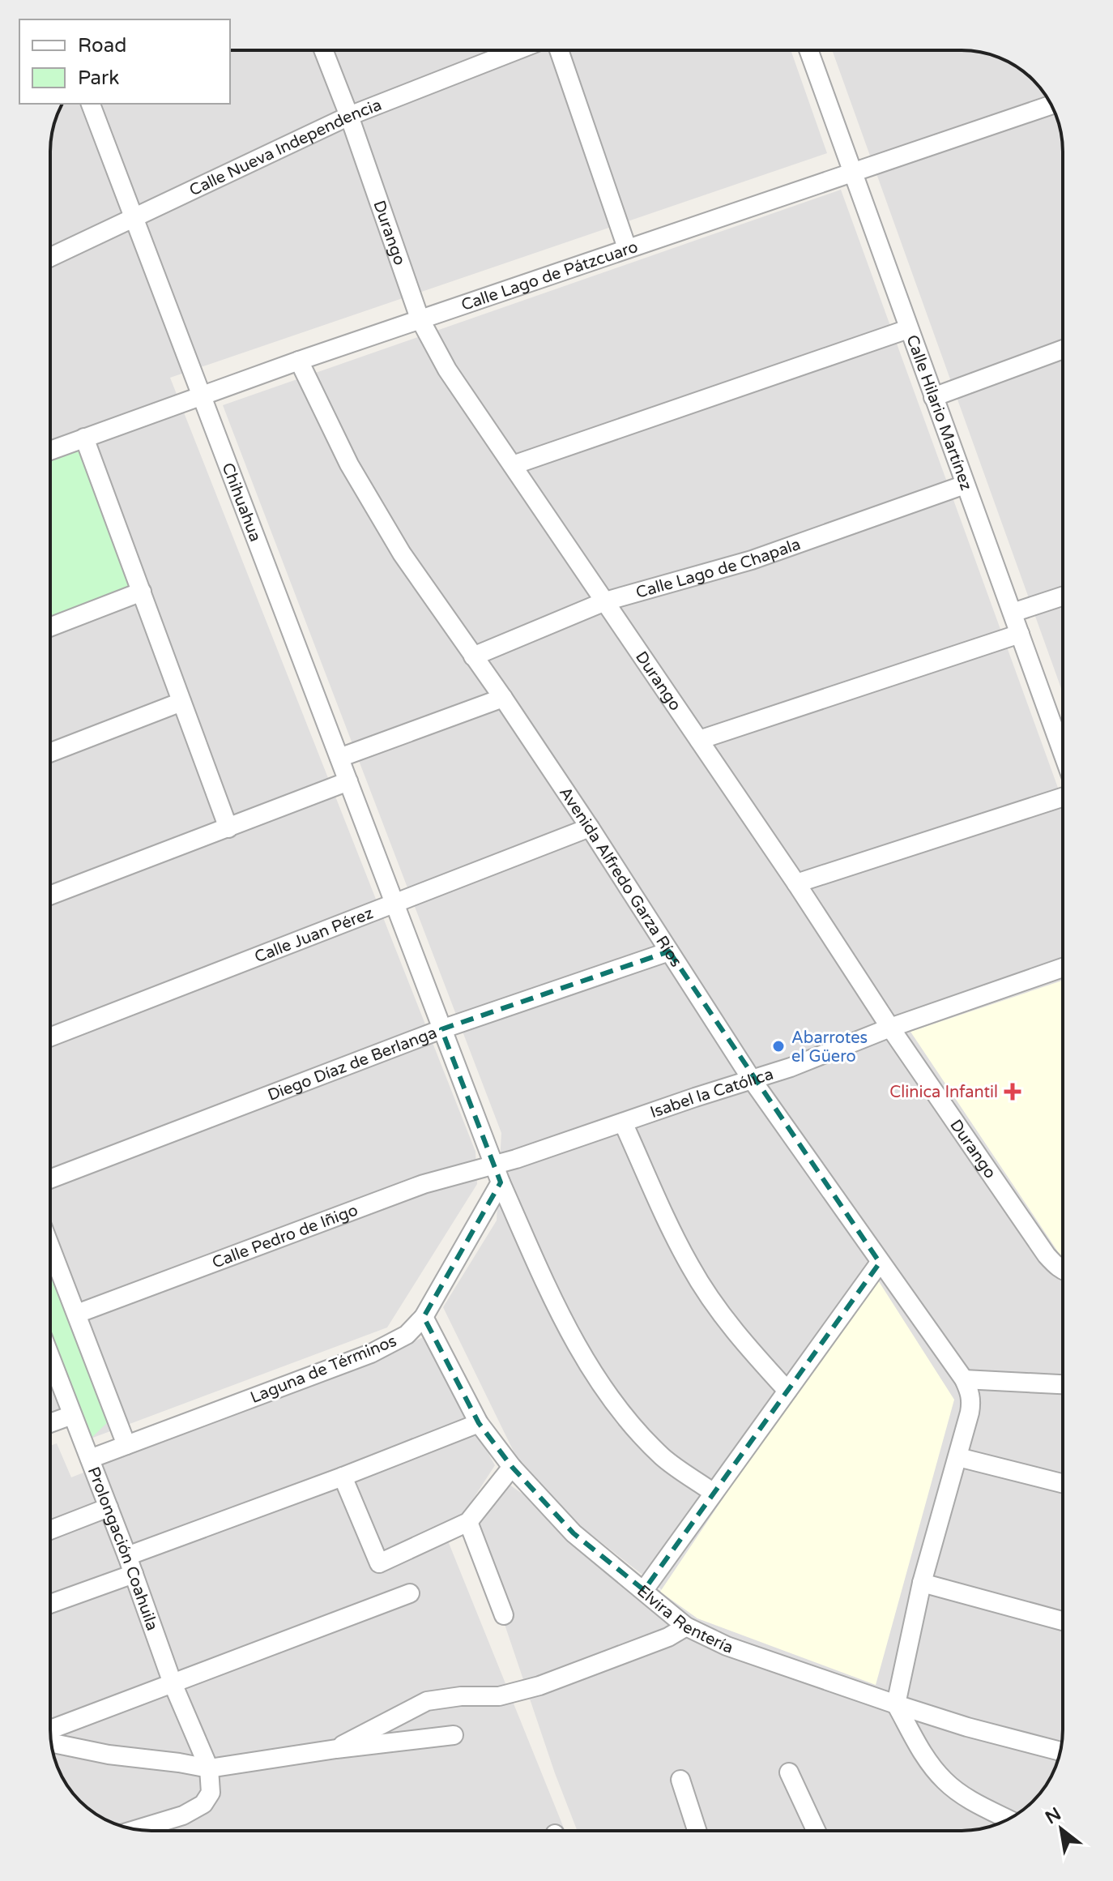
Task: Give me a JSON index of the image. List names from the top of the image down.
{
  "streets": {
    "street": [
      "Calle Nueva Independencia",
      "Durango",
      "Calle Lago de Pátzcuaro",
      "Calle Hilario Martínez",
      "Chihuahua",
      "Calle Lago de Chapala",
      "Avenida Alfredo Garza Ríos",
      "Calle Juan Pérez",
      "Diego Díaz de Berlanga",
      "Isabel la Católica",
      "Calle Pedro de Iñigo",
      "Laguna de Términos",
      "Prolongación Coahuila",
      "Elvira Rentería"
    ]
  },
  "crossings": [
    ["Calle Nueva Independencia", "Durango"],
    ["Calle Nueva Independencia", "Chihuahua"],
    ["Durango", "Calle Lago de Pátzcuaro"],
    ["Durango", "Calle Lago de Chapala"],
    ["Durango", "Isabel la Católica"],
    ["Calle Lago de Pátzcuaro", "Calle Hilario Martínez"],
    ["Calle Lago de Pátzcuaro", "Chihuahua"],
    ["Calle Lago de Pátzcuaro", "Avenida Alfredo Garza Ríos"],
    ["Calle Hilario Martínez", "Calle Lago de Chapala"],
    ["Chihuahua", "Calle Juan Pérez"],
    ["Chihuahua", "Diego Díaz de Berlanga"],
    ["Chihuahua", "Isabel la Católica"],
    ["Chihuahua", "Calle Pedro de Iñigo"],
    ["Chihuahua", "Laguna de Términos"],
    ["Calle Lago de Chapala", "Avenida Alfredo Garza Ríos"],
    ["Avenida Alfredo Garza Ríos", "Calle Juan Pérez"],
    ["Avenida Alfredo Garza Ríos", "Diego Díaz de Berlanga"],
    ["Avenida Alfredo Garza Ríos", "Isabel la Católica"],
    ["Isabel la Católica", "Calle Pedro de Iñigo"],
    ["Isabel la Católica", "Laguna de Términos"],
    ["Calle Pedro de Iñigo", "Laguna de Términos"],
    ["Laguna de Términos", "Prolongación Coahuila"],
    ["Laguna de Términos", "Elvira Rentería"]
  ],
  "places": {
    "other": ["Abarrotes el Güero"],
    "health": ["Clinica Infantil"]
  },
  "legend": ["Road", "Park"],
  "north": "top left"
}
